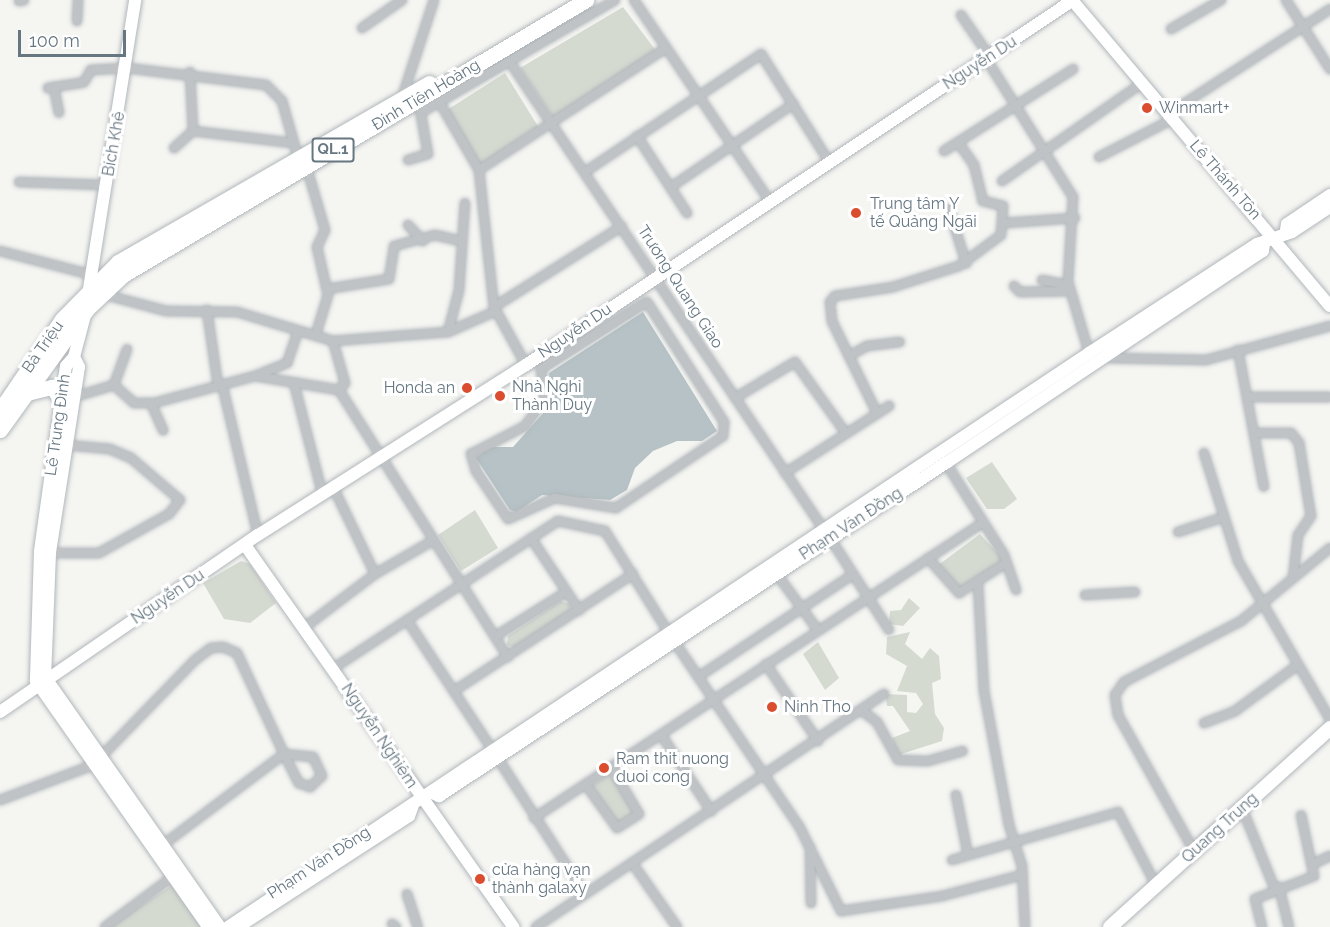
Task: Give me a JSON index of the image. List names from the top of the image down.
{
  "streets": {
    "highway": ["Đinh Tiên Hoàng", "QL.1", "Bà Triệu"],
    "main road": ["Quang Trung"],
    "street": [
      "Nguyễn Du",
      "Bích Khê",
      "Lê Thánh Tôn",
      "Trương Quang Giao",
      "Lê Trung Đình",
      "Phạm Văn Đồng",
      "Nguyễn Nghiêm"
    ]
  },
  "crossings": [
    ["Nguyễn Du", "Lê Thánh Tôn"],
    ["Nguyễn Du", "Trương Quang Giao"],
    ["Nguyễn Du", "Lê Trung Đình"],
    ["Nguyễn Du", "Nguyễn Nghiêm"],
    ["Đinh Tiên Hoàng", "Bích Khê"],
    ["Đinh Tiên Hoàng", "Bà Triệu"],
    ["Đinh Tiên Hoàng", "Lê Trung Đình"],
    ["Bích Khê", "Bà Triệu"],
    ["Lê Thánh Tôn", "Phạm Văn Đồng"],
    ["Trương Quang Giao", "Phạm Văn Đồng"],
    ["Bà Triệu", "Lê Trung Đình"],
    ["Phạm Văn Đồng", "Nguyễn Nghiêm"]
  ],
  "places": [
    "Winmart+",
    "Trung tâm Y tế Quảng Ngãi",
    "Honda an",
    "Nhà Nghỉ Thành Duy",
    "Ninh Tho",
    "Ram thit nuong duoi cong",
    "cửa hàng vạn thành galaxy"
  ],
  "scale_bar": "100 m"
}
